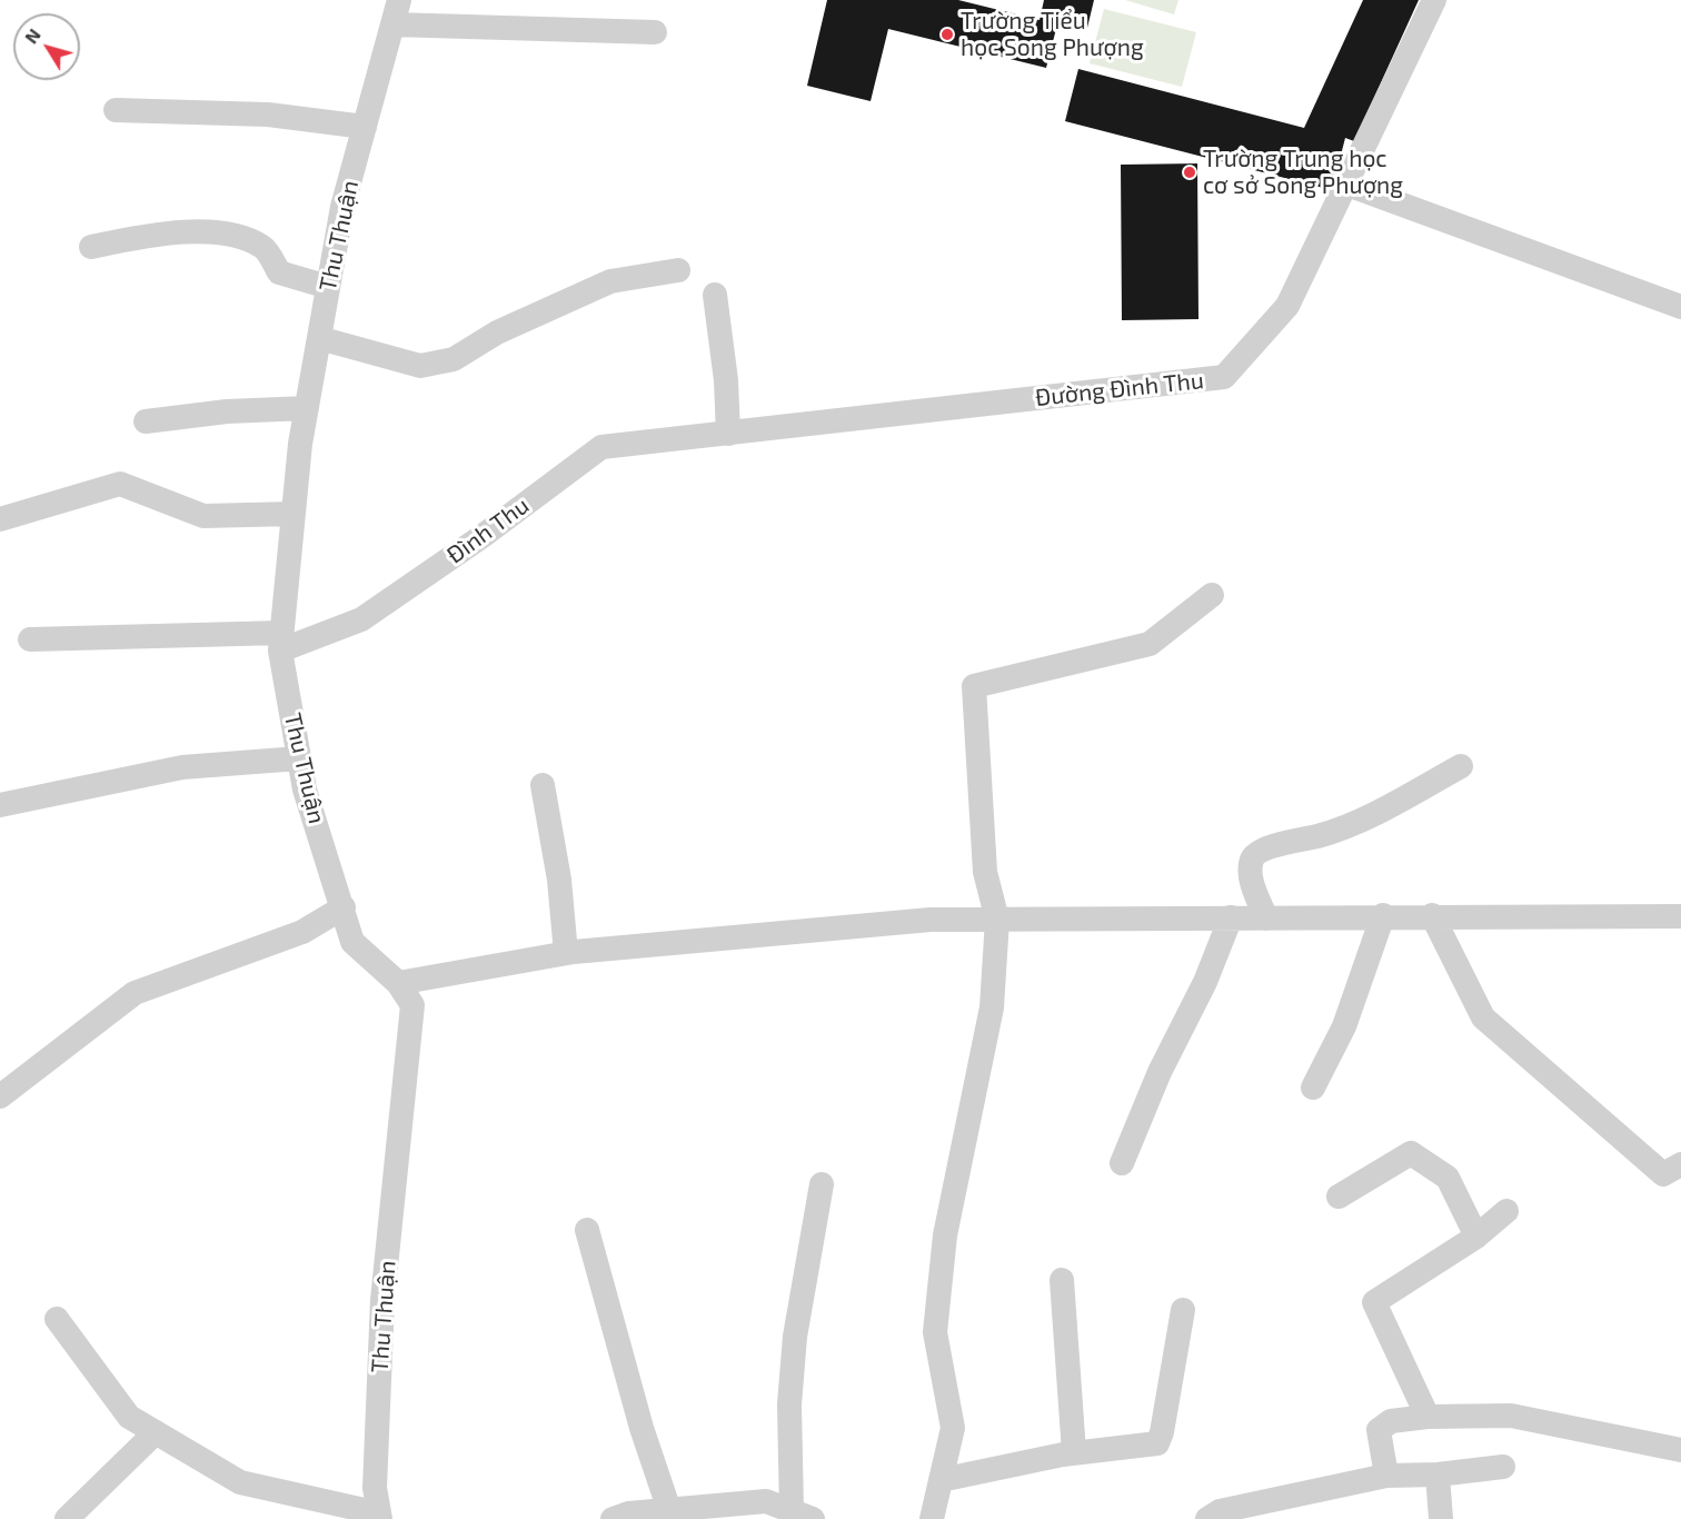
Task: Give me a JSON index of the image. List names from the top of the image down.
{
  "streets": {
    "street": ["Thu Thuận", "Đường Đình Thu", "Đình Thu"]
  },
  "crossings": [
    ["Thu Thuận", "Đình Thu"],
    ["Đường Đình Thu", "Đình Thu"]
  ],
  "places": ["Trường Tiểu học Song Phượng", "Trường Trung học cơ sở Song Phượng"],
  "north": "top left"
}
